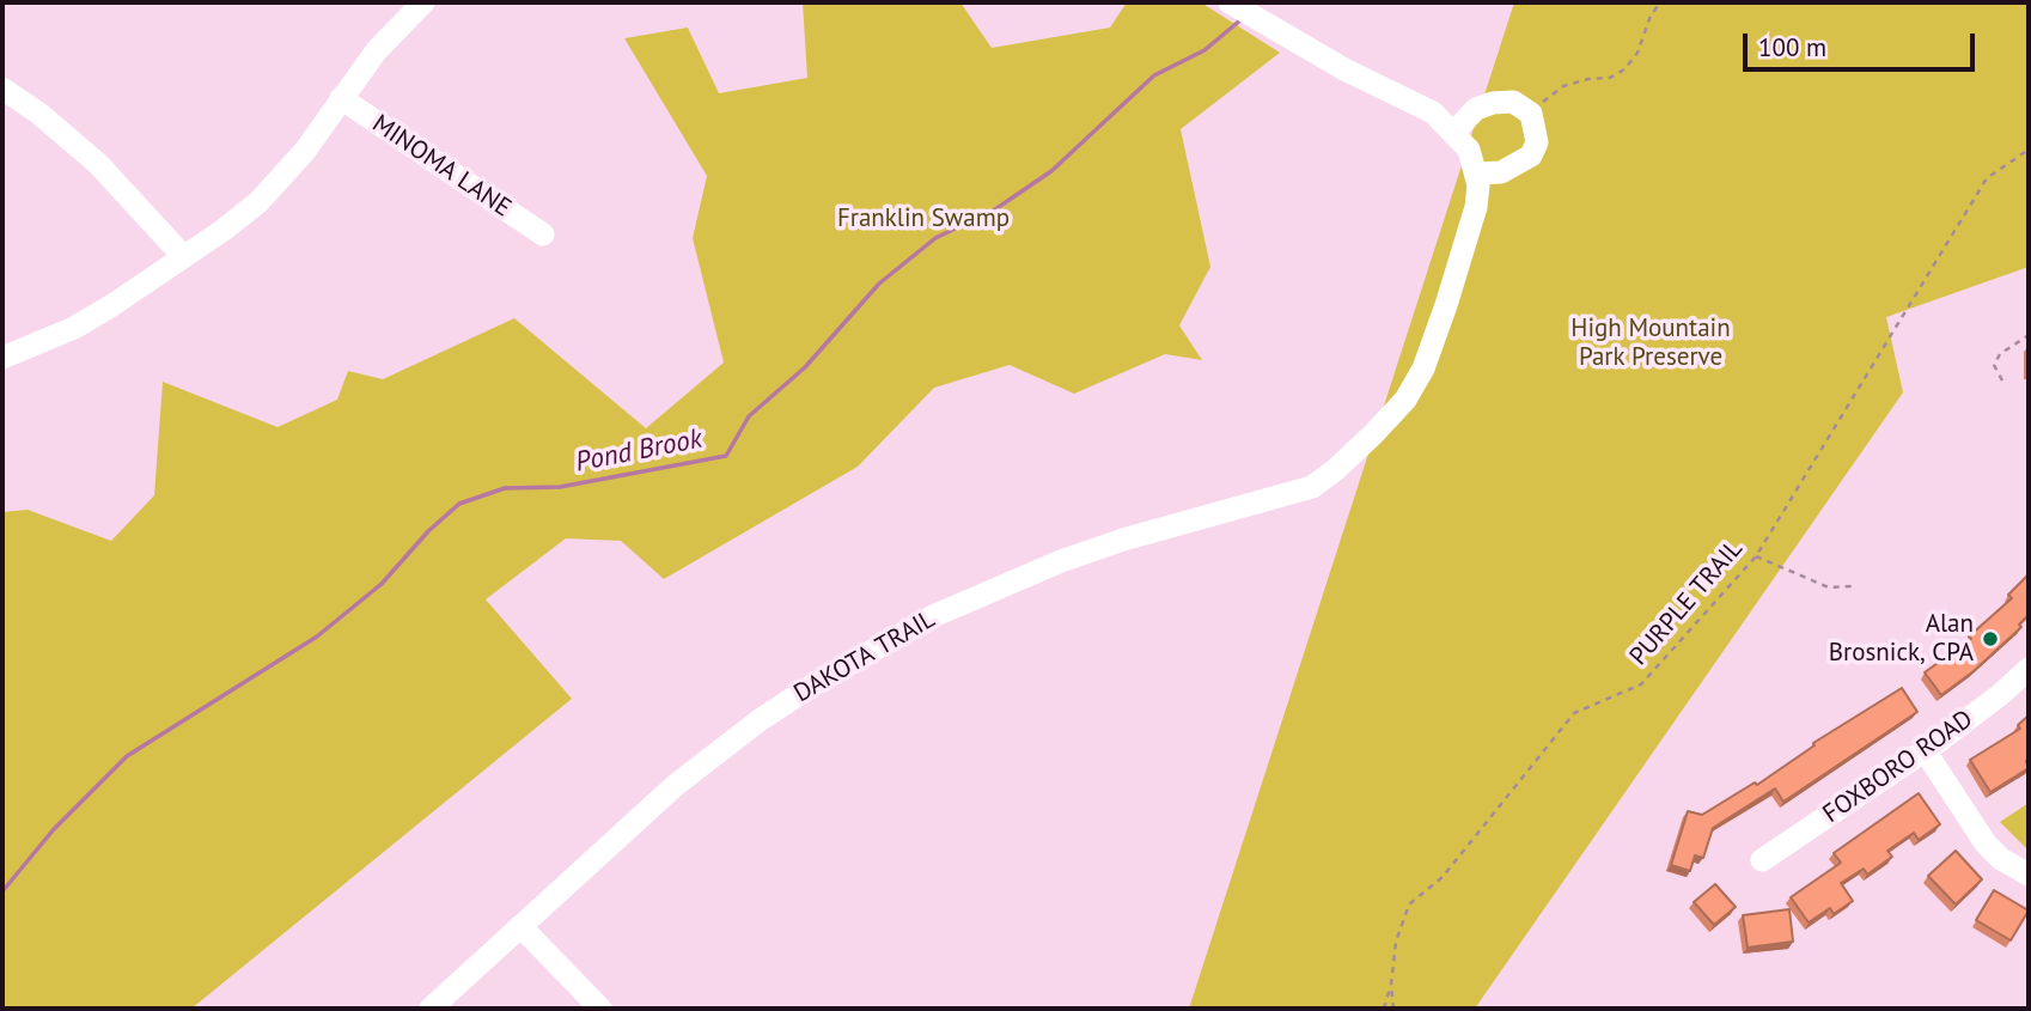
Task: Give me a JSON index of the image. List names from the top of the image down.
{
  "streets": {
    "street": ["MINOMA LANE", "DAKOTA TRAIL", "FOXBORO ROAD"],
    "path": ["PURPLE TRAIL"]
  },
  "water": ["Pond Brook"],
  "parks": ["Franklin Swamp", "High Mountain Park Preserve"],
  "places": ["Alan Brosnick, CPA"],
  "scale_bar": "100 m"
}
